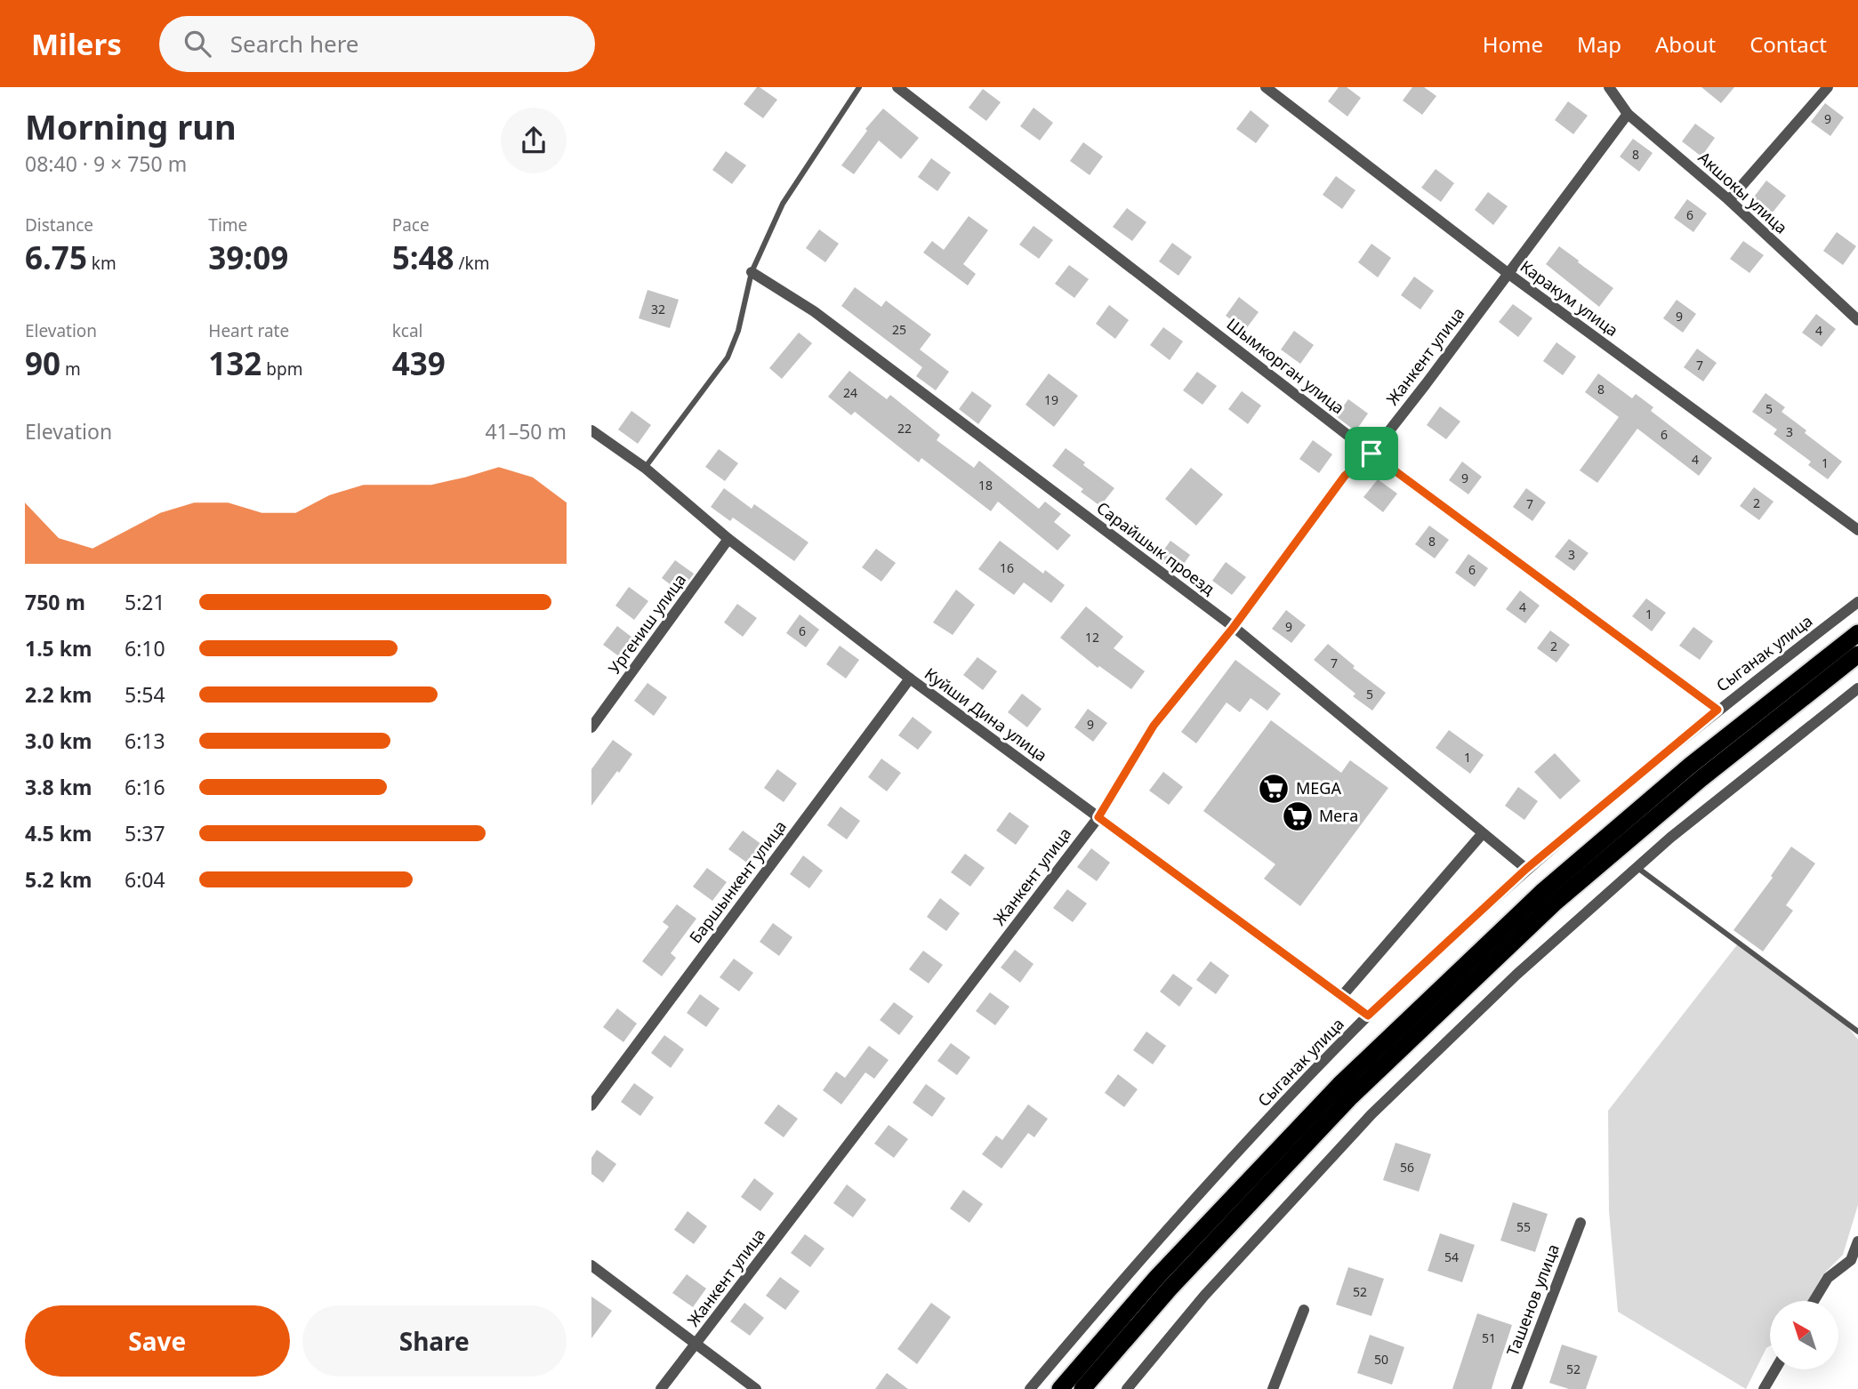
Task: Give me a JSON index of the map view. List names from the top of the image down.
{
  "streets": {
    "street": [
      "Акшокы улица",
      "Каракум улица",
      "Жанкент улица",
      "Шымкорган улица",
      "Сарайшык проезд",
      "Ургениш улица",
      "Сыганак улица",
      "Куйши Дина улица",
      "Баршынкент улица",
      "Ташенов улица"
    ]
  },
  "crossings": [
    ["Акшокы улица", "Жанкент улица"],
    ["Каракум улица", "Жанкент улица"],
    ["Жанкент улица", "Шымкорган улица"],
    ["Жанкент улица", "Сарайшык проезд"],
    ["Жанкент улица", "Куйши Дина улица"],
    ["Шымкорган улица", "Сыганак улица"],
    ["Сарайшык проезд", "Сыганак улица"],
    ["Ургениш улица", "Куйши Дина улица"],
    ["Сыганак улица", "Куйши Дина улица"],
    ["Куйши Дина улица", "Баршынкент улица"]
  ],
  "places": {
    "supermarket": ["MEGA", "Мега"]
  },
  "house_numbers": [
    "9",
    "8",
    "6",
    "32",
    "9",
    "25",
    "4",
    "7",
    "8",
    "24",
    "19",
    "5",
    "22",
    "3",
    "6",
    "4",
    "1",
    "9",
    "18",
    "2",
    "7",
    "8",
    "3",
    "16",
    "6",
    "4",
    "1",
    "9",
    "6",
    "12",
    "2",
    "7",
    "5",
    "9",
    "1",
    "56",
    "55",
    "54",
    "52",
    "51",
    "50",
    "52"
  ],
  "north": "top left",
  "page": {
    "header": "Milers",
    "search": "Search here",
    "nav": [
      "Home",
      "Map",
      "About",
      "Contact"
    ],
    "heading": ["Morning run", "08:40 · 9 × 750 m"],
    "stats": [
      ["Distance", "6.75 km"],
      ["Time", "39:09"],
      ["Pace", "5:48 /km"],
      ["Elevation", "90 m"],
      ["Heart rate", "132 bpm"],
      ["kcal", "439"]
    ],
    "chart": ["Elevation", "41–50 m"],
    "list": [
      {
        "name": "750 m",
        "note": "5:21"
      },
      {
        "name": "1.5 km",
        "note": "6:10"
      },
      {
        "name": "2.2 km",
        "note": "5:54"
      },
      {
        "name": "3.0 km",
        "note": "6:13"
      },
      {
        "name": "3.8 km",
        "note": "6:16"
      },
      {
        "name": "4.5 km",
        "note": "5:37"
      },
      {
        "name": "5.2 km",
        "note": "6:04"
      }
    ],
    "buttons": ["Save", "Share"]
  }
}
